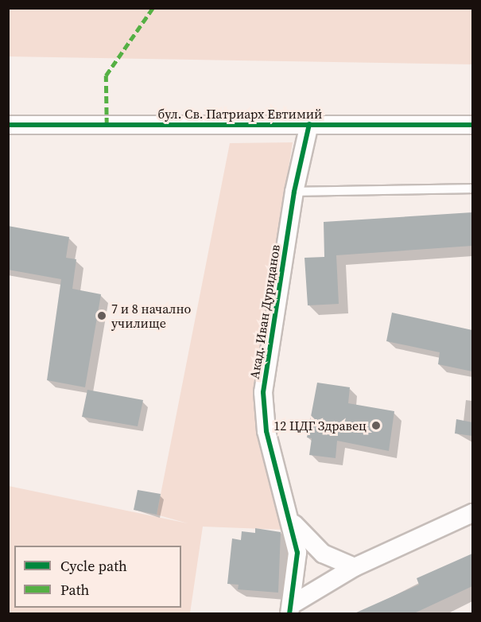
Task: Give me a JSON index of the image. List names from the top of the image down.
{
  "streets": {
    "street": ["бул. Св. Патриарх Евтимий", "Акад. Иван Дуриданов"]
  },
  "crossings": [
    ["бул. Св. Патриарх Евтимий", "Акад. Иван Дуриданов"]
  ],
  "places": ["7 и 8 начално училище", "12 ЦДГ Здравец"],
  "legend": ["Cycle path", "Path"]
}
